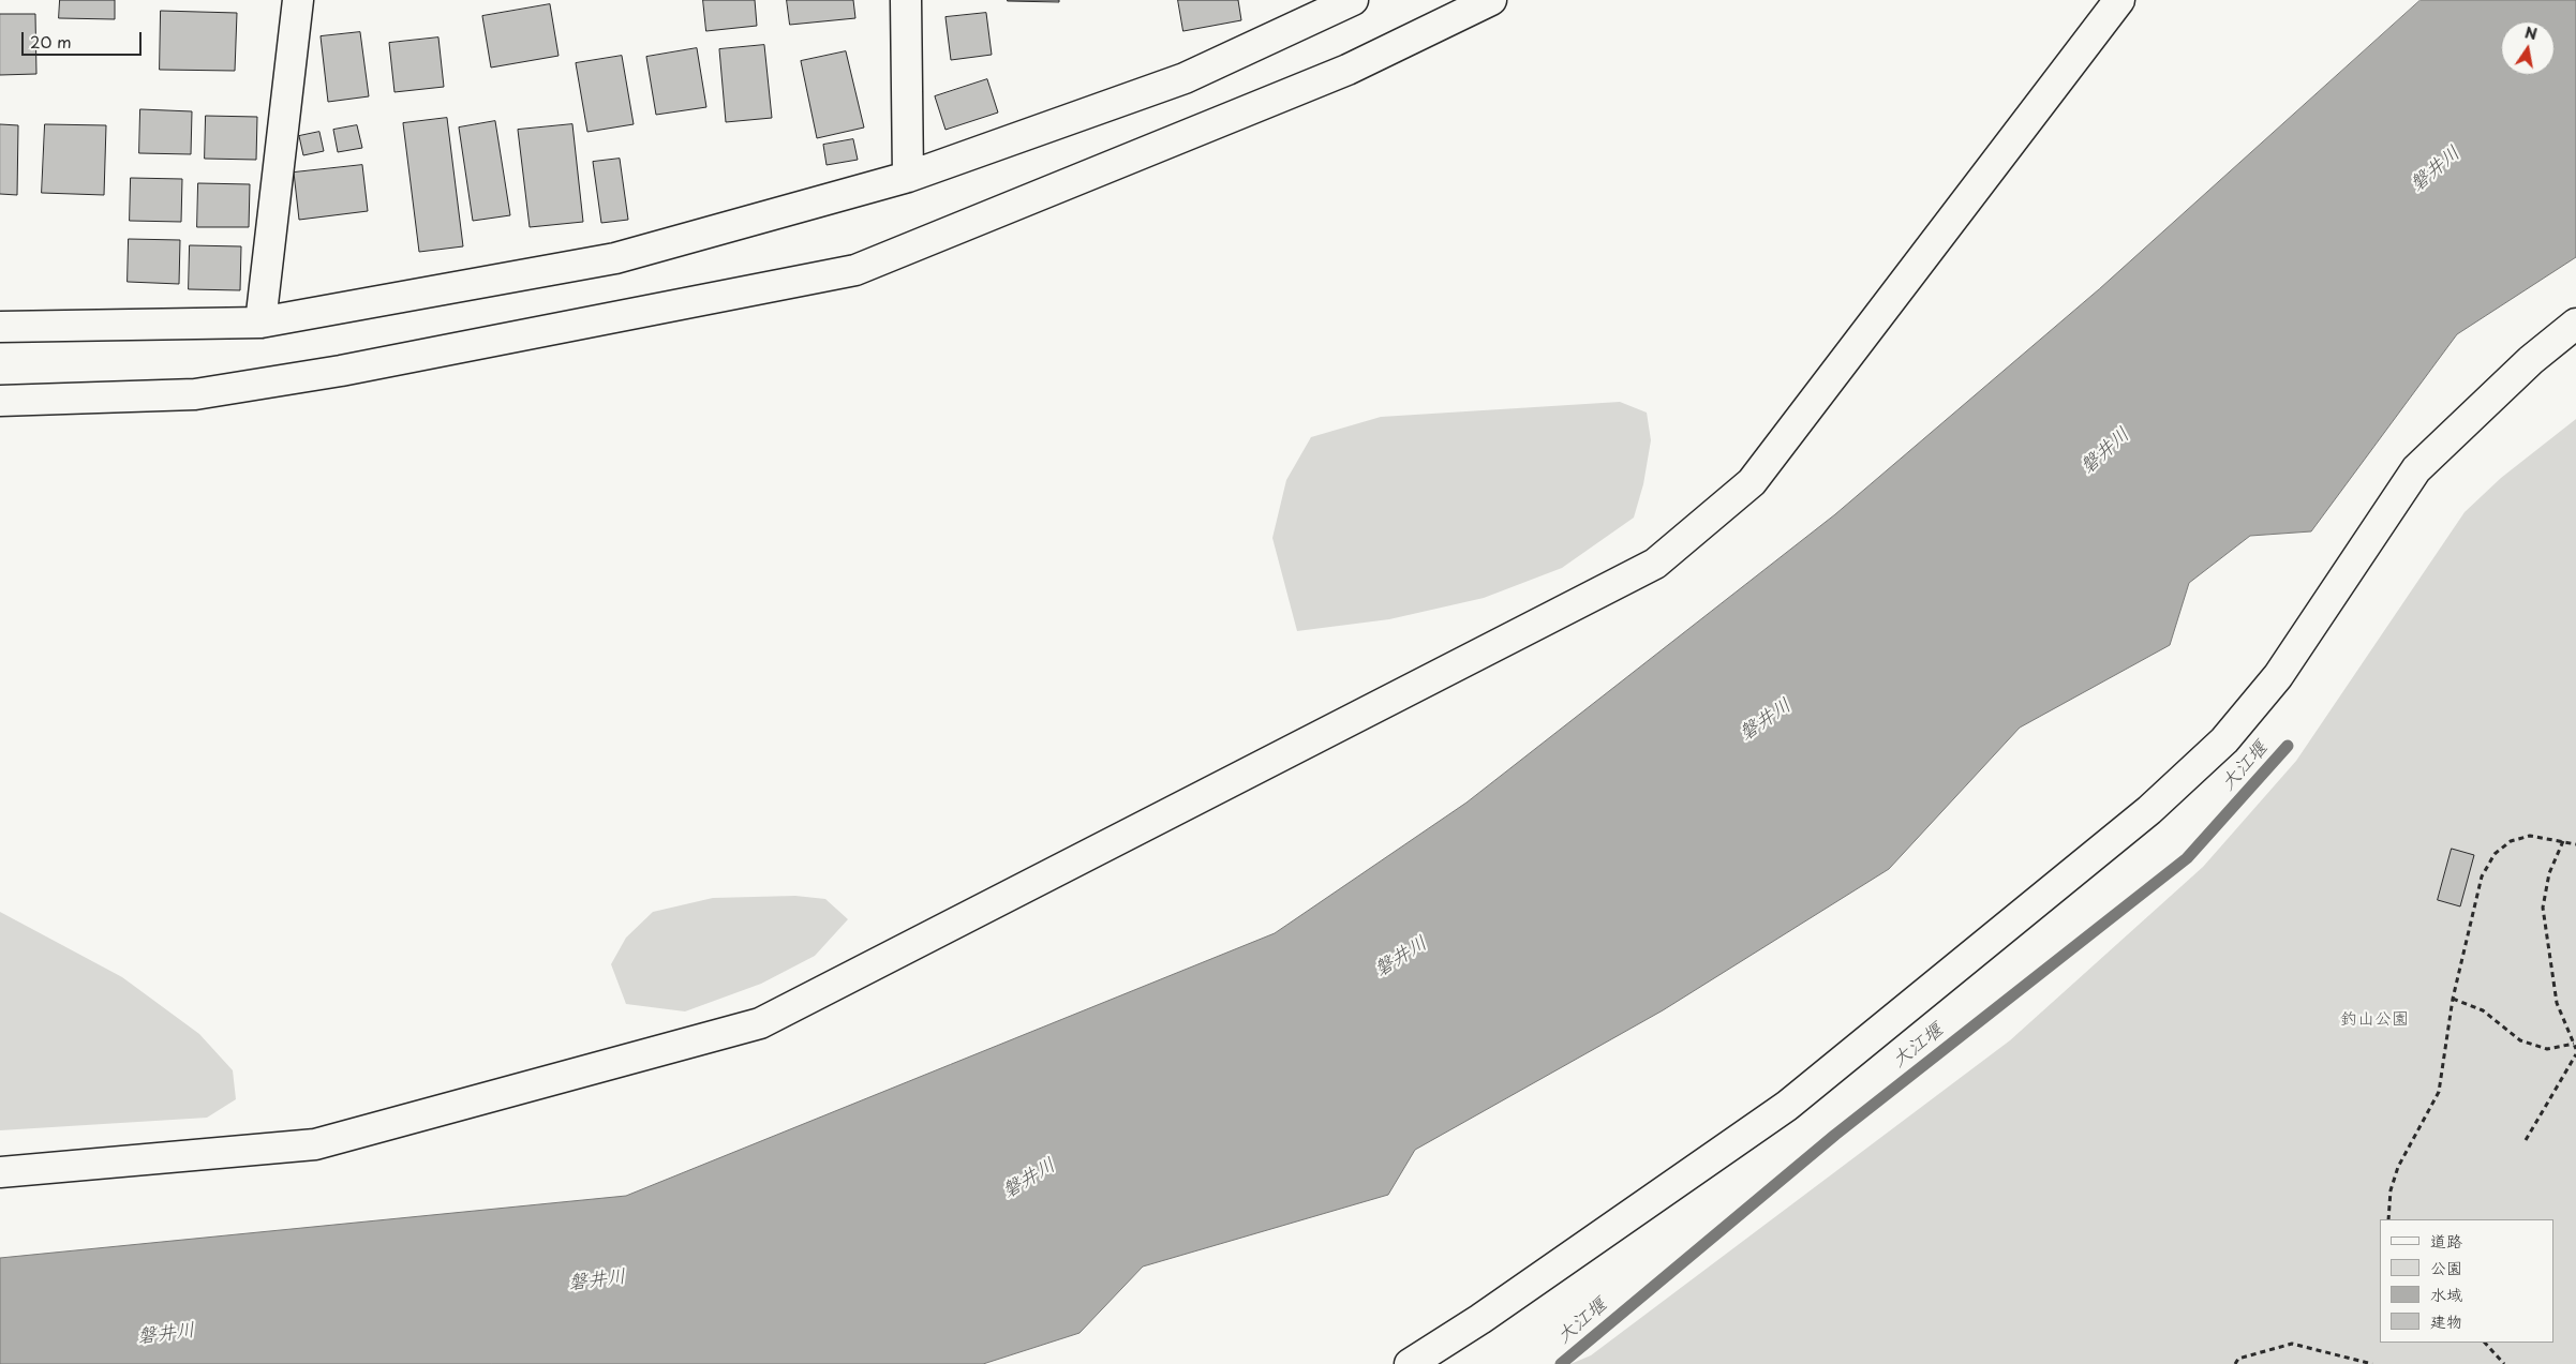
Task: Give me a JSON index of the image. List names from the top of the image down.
{
  "water": ["磐井川", "大江堰"],
  "parks": ["釣山公園"],
  "legend": [
    "道路",
    "公園",
    "水域",
    "建物"
  ],
  "scale_bar": "20 m",
  "north": "top"
}
